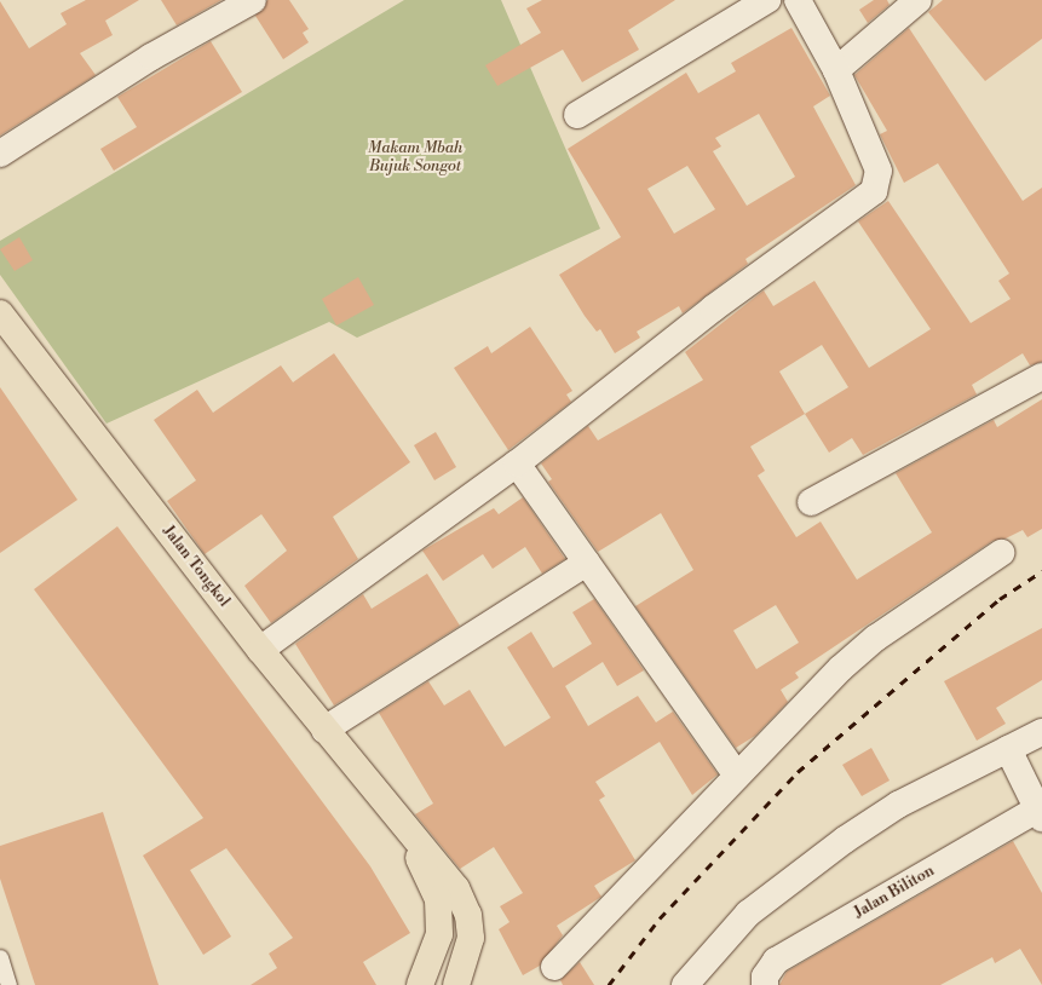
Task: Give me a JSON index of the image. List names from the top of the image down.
{
  "streets": {
    "highway": ["Jalan Tongkol"],
    "street": ["Jalan Biliton"]
  },
  "parks": ["Makam Mbah Bujuk Songot"]
}
